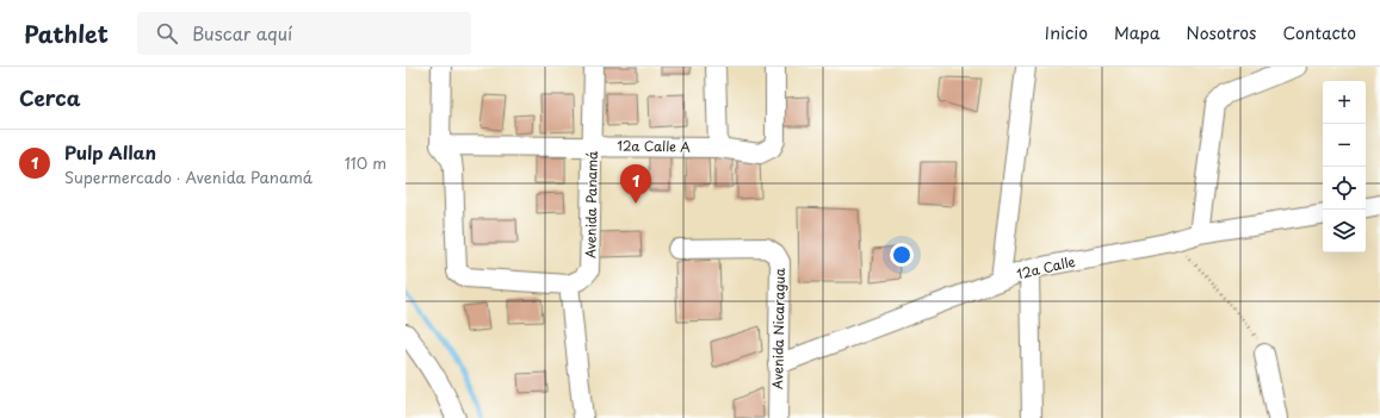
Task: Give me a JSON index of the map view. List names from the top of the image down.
{
  "streets": {
    "street": [
      "12a Calle A",
      "Avenida Panamá",
      "12a Calle",
      "Avenida Nicaragua"
    ]
  },
  "crossings": [
    ["12a Calle A", "Avenida Panamá"],
    ["12a Calle", "Avenida Nicaragua"]
  ],
  "page": {
    "header": "Pathlet",
    "search": "Buscar aquí",
    "nav": [
      "Inicio",
      "Mapa",
      "Nosotros",
      "Contacto"
    ],
    "heading": "Cerca",
    "map_buttons": ["+", "−"],
    "list": [
      {
        "mark": "1",
        "name": "Pulp Allan",
        "note": "Supermercado · Avenida Panamá",
        "value": "110 m"
      }
    ],
    "pins": "1"
  }
}
